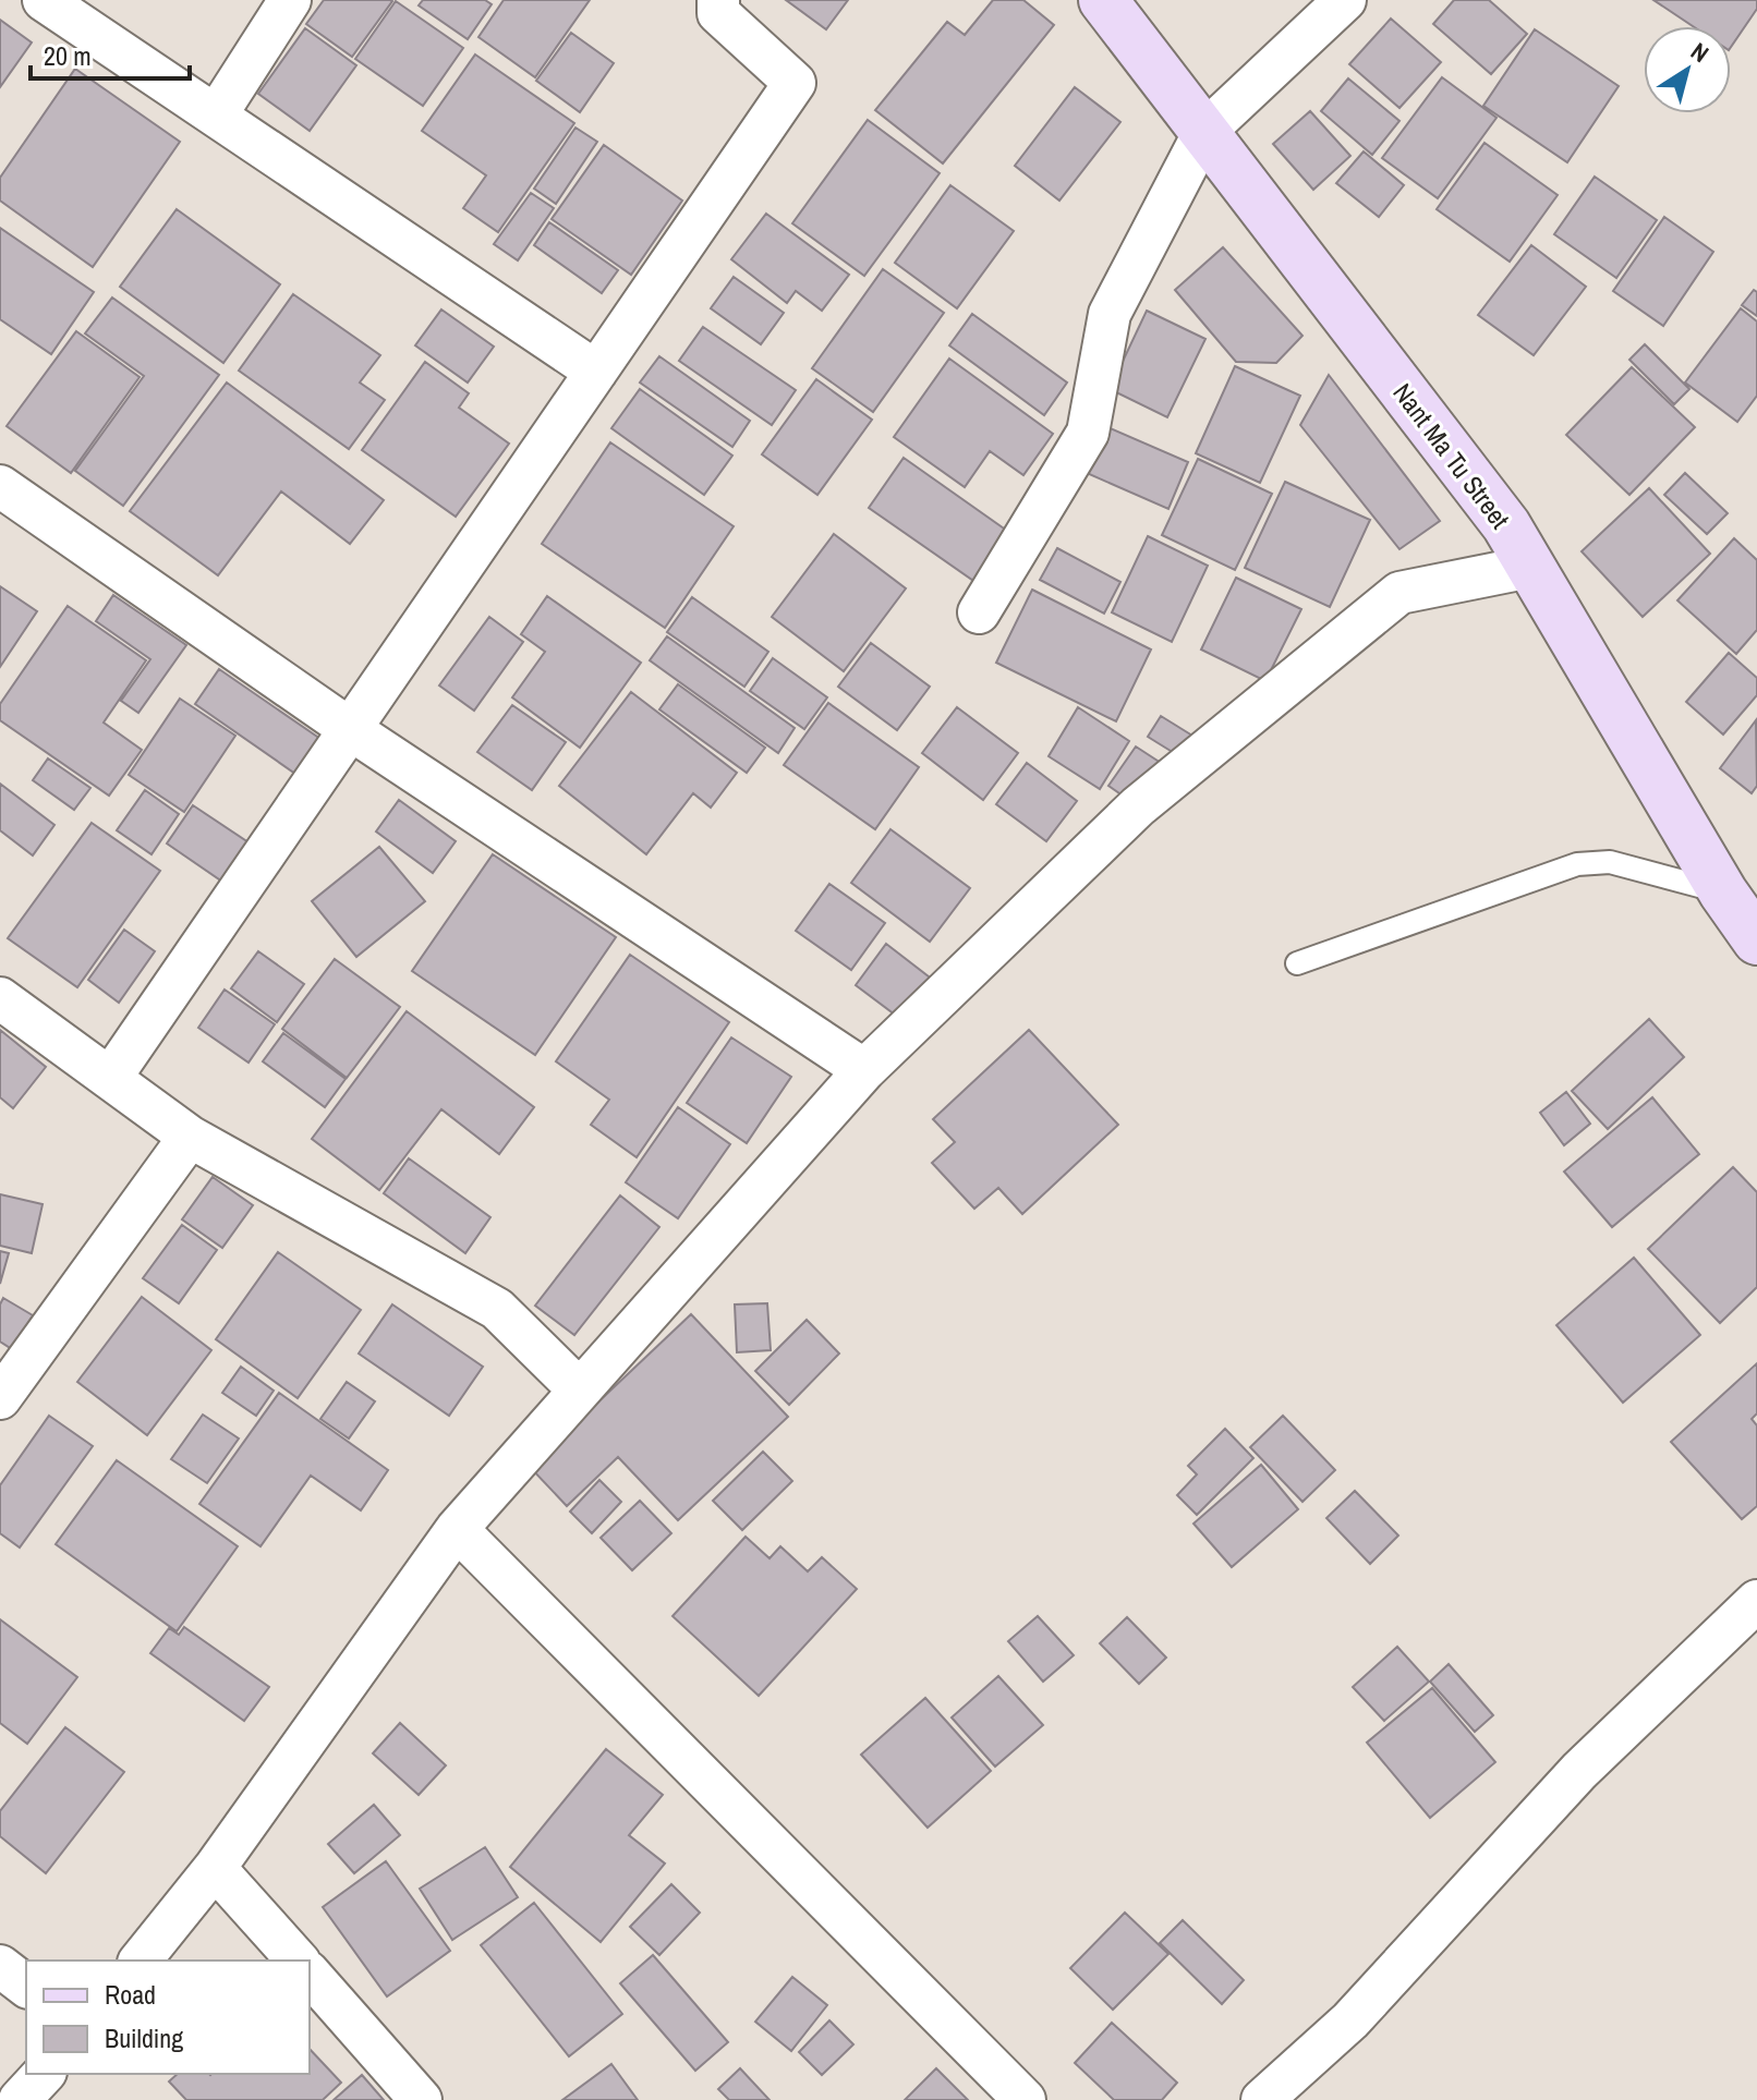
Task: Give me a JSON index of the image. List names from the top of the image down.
{
  "streets": {
    "street": ["Nant Ma Tu Street"]
  },
  "legend": ["Road", "Building"],
  "scale_bar": "20 m",
  "north": "top right"
}
